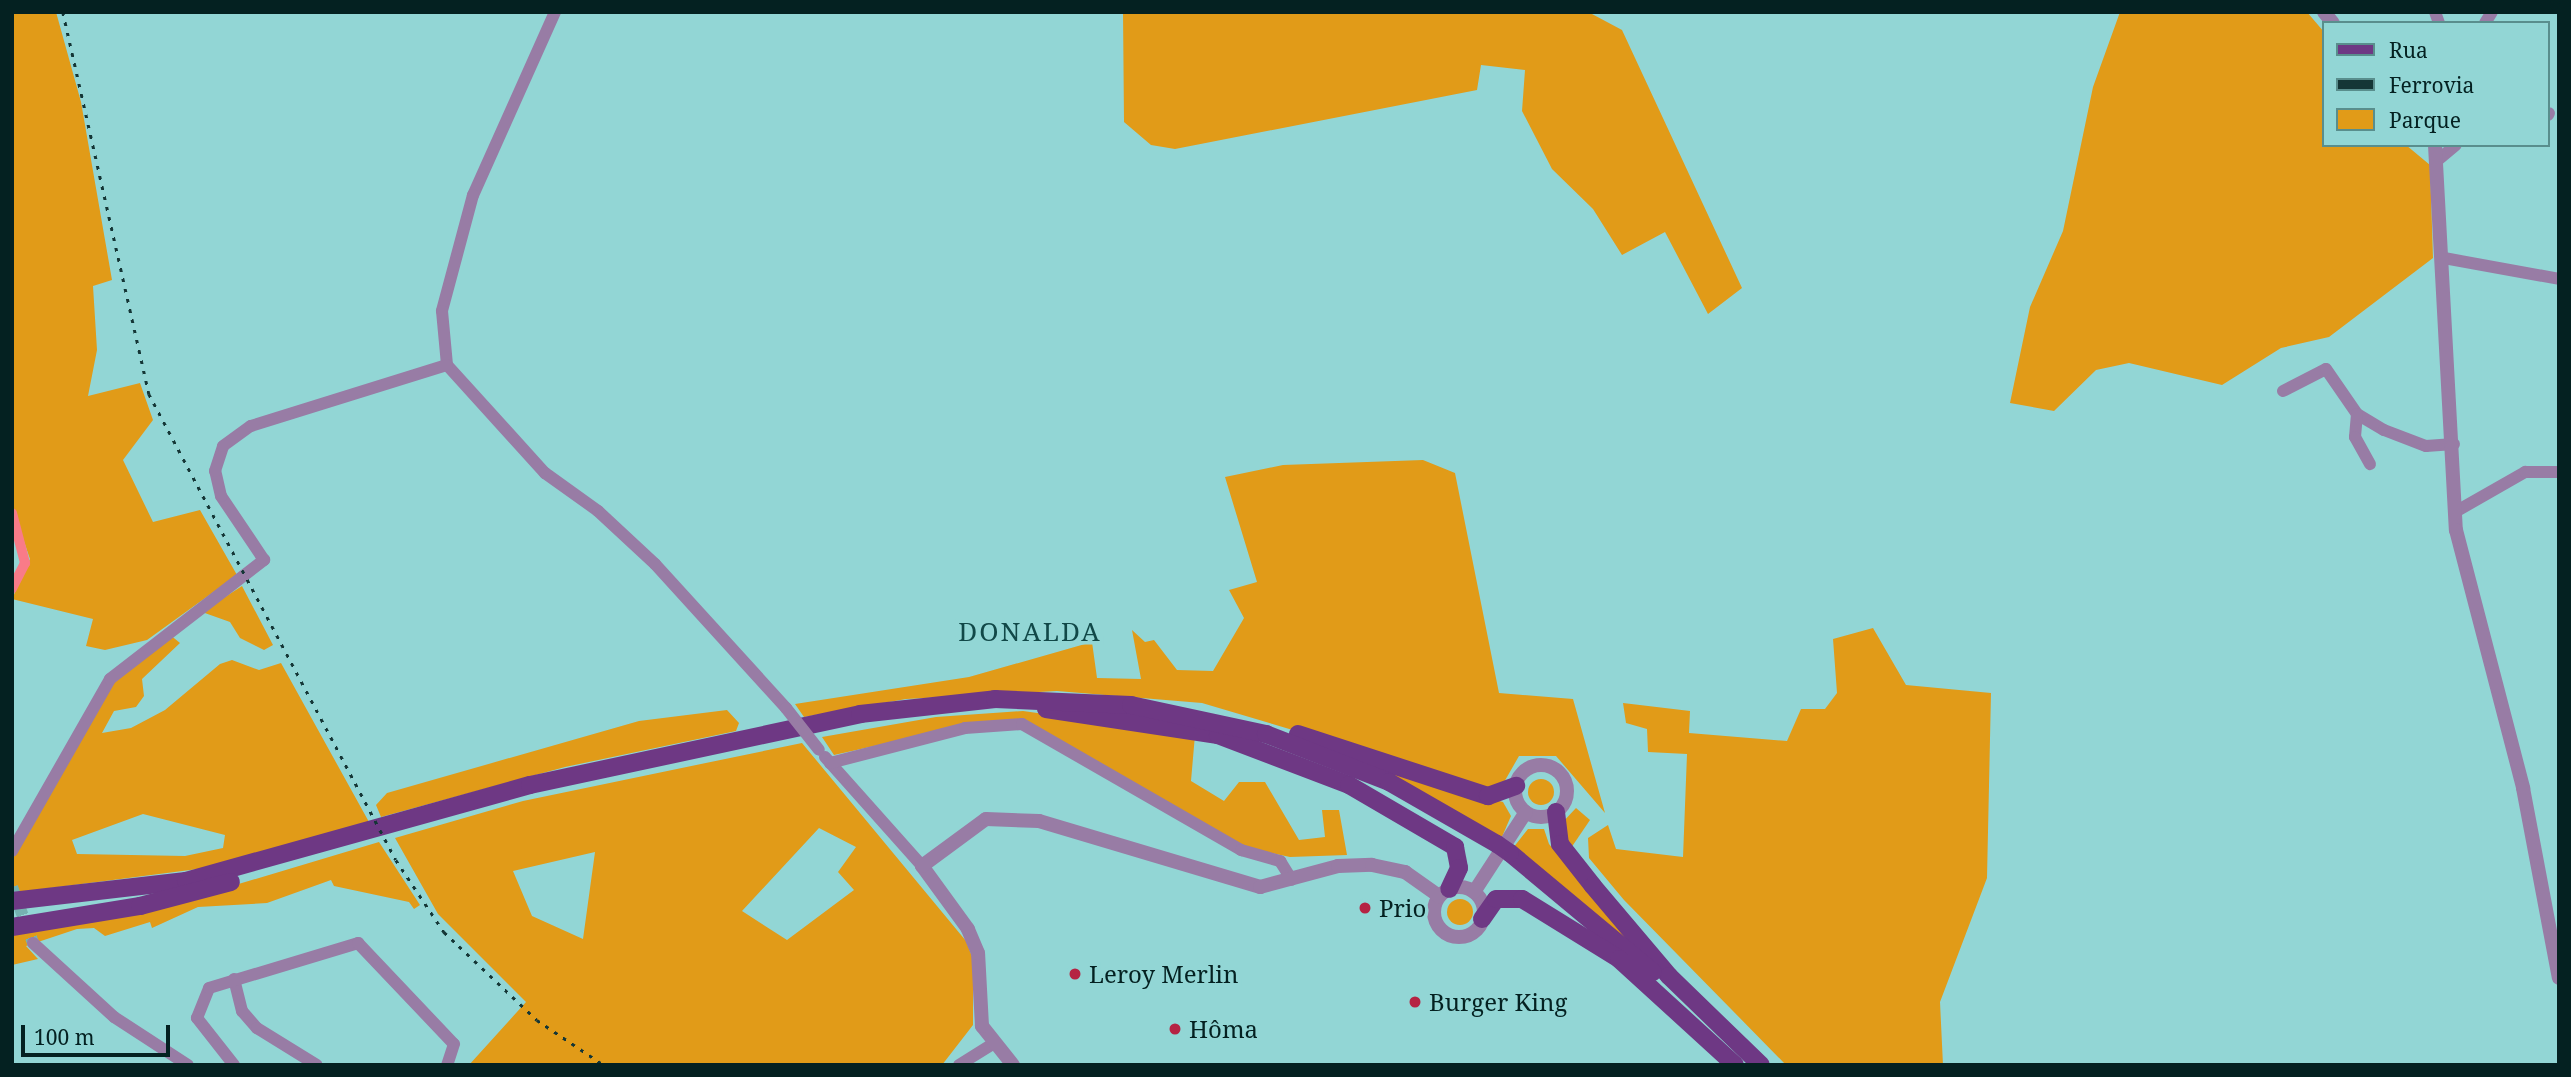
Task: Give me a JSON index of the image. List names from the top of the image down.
{
  "districts": ["DONALDA"],
  "places": [
    "Prio",
    "Leroy Merlin",
    "Burger King",
    "Hôma"
  ],
  "legend": ["Rua", "Ferrovia", "Parque"],
  "scale_bar": "100 m"
}
